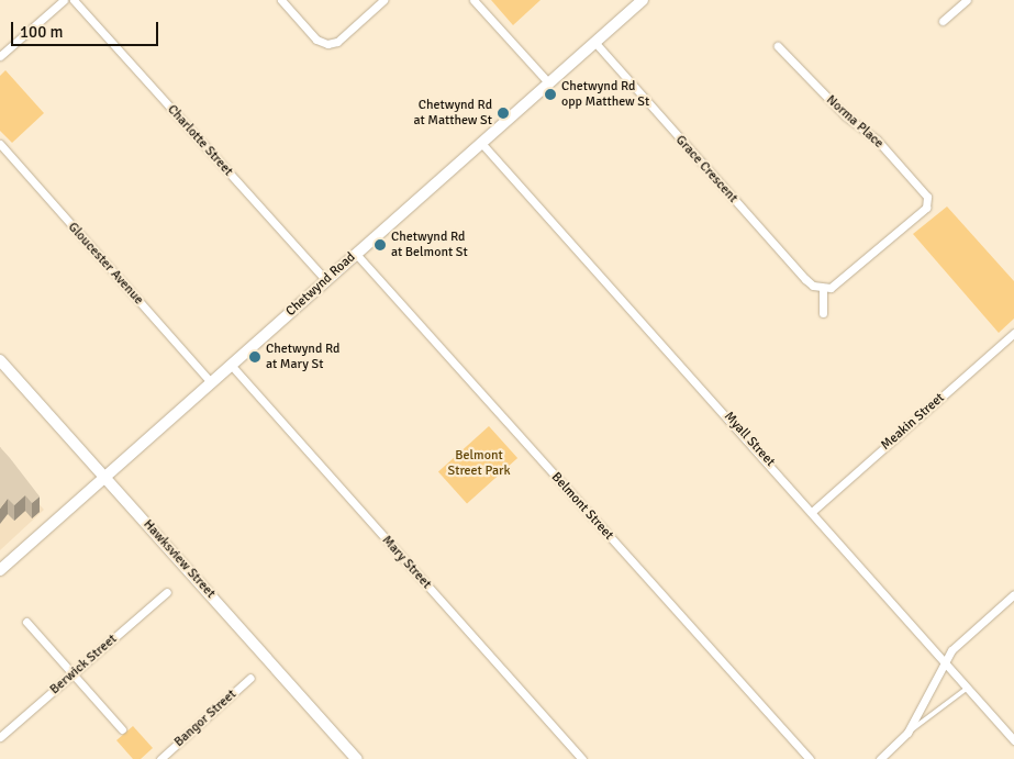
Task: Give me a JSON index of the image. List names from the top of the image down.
{
  "streets": {
    "street": [
      "Norma Place",
      "Charlotte Street",
      "Grace Crescent",
      "Gloucester Avenue",
      "Chetwynd Road",
      "Meakin Street",
      "Myall Street",
      "Belmont Street",
      "Hawksview Street",
      "Mary Street",
      "Berwick Street",
      "Bangor Street"
    ]
  },
  "crossings": [
    ["Norma Place", "Grace Crescent"],
    ["Charlotte Street", "Chetwynd Road"],
    ["Grace Crescent", "Chetwynd Road"],
    ["Gloucester Avenue", "Chetwynd Road"],
    ["Chetwynd Road", "Myall Street"],
    ["Chetwynd Road", "Belmont Street"],
    ["Chetwynd Road", "Hawksview Street"],
    ["Chetwynd Road", "Mary Street"],
    ["Meakin Street", "Myall Street"]
  ],
  "parks": ["Belmont Street Park"],
  "places": [
    "Chetwynd Rd opp Matthew St",
    "Chetwynd Rd at Matthew St",
    "Chetwynd Rd at Belmont St",
    "Chetwynd Rd at Mary St"
  ],
  "scale_bar": "100 m"
}
